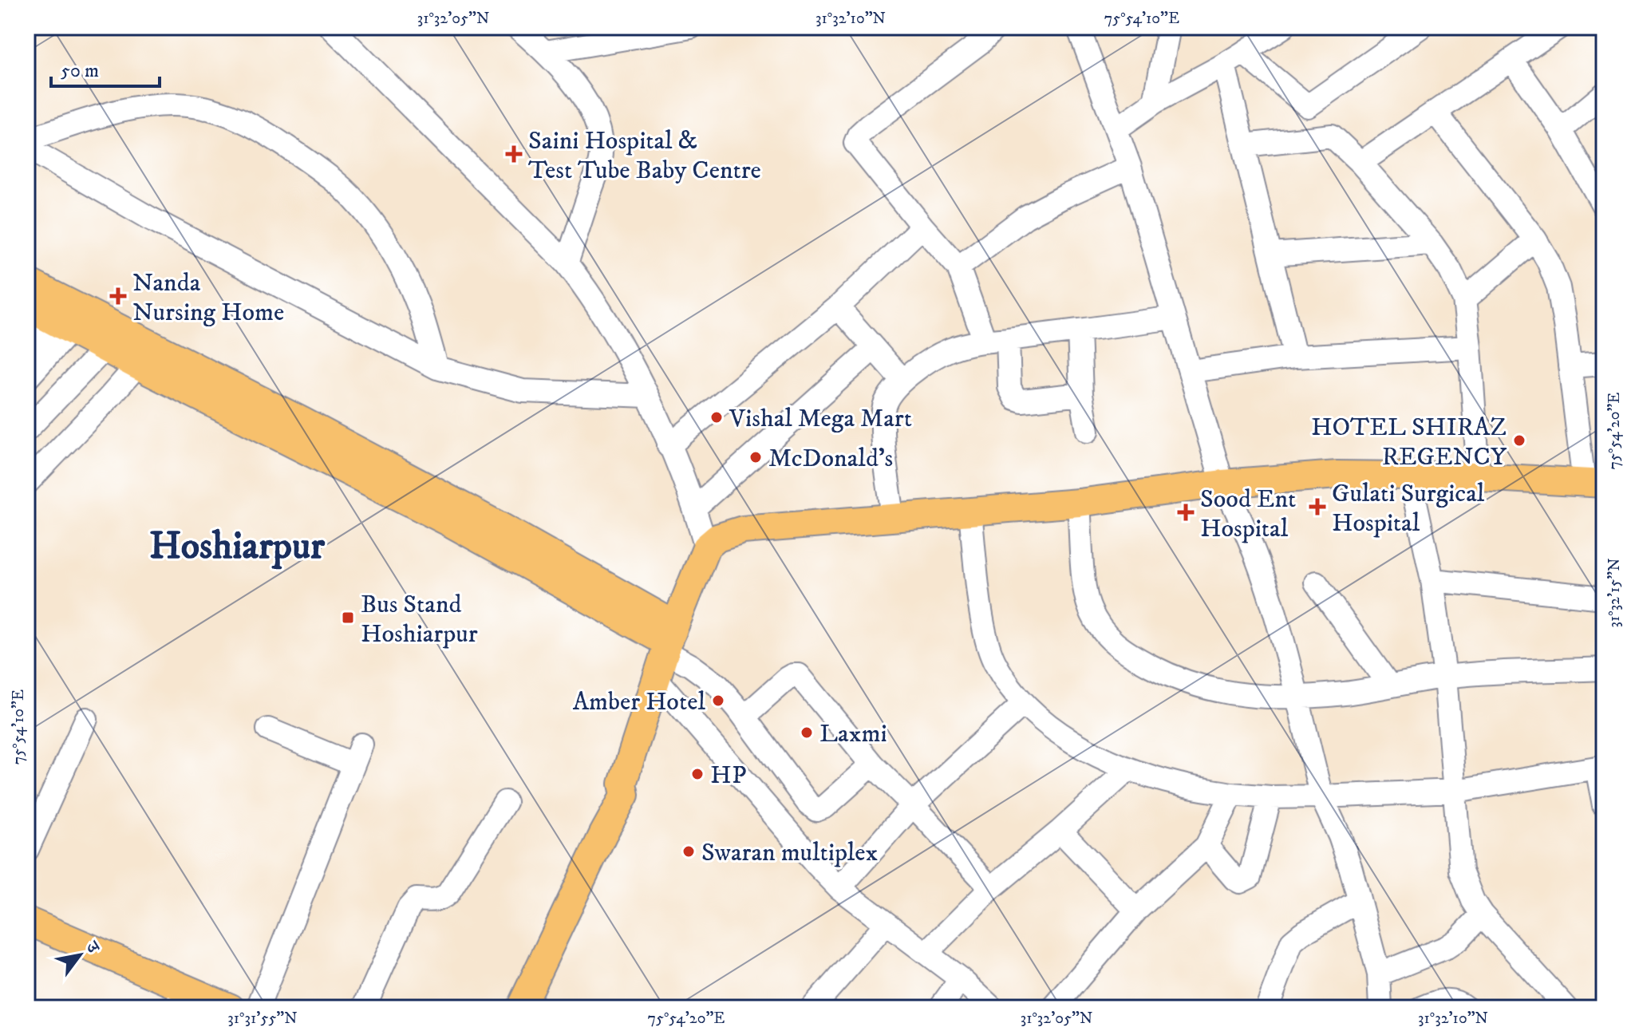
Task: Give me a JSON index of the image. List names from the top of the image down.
{
  "districts": ["Hoshiarpur"],
  "places": {
    "health": [
      "Saini Hospital & Test Tube Baby Centre",
      "Nanda Nursing Home",
      "Gulati Surgical Hospital",
      "Sood Ent Hospital"
    ],
    "other": [
      "Vishal Mega Mart",
      "HOTEL SHIRAZ REGENCY",
      "McDonald's",
      "Amber Hotel",
      "Laxmi",
      "HP",
      "Swaran multiplex"
    ],
    "transit": ["Bus Stand Hoshiarpur"]
  },
  "scale_bar": "50 m",
  "north": "top right",
  "coordinates": [
    "31°32'05\"N",
    "31°32'10\"N",
    "75°54'10\"E",
    "75°54'20\"E",
    "31°32'15\"N",
    "31°31'55\"N"
  ]
}
